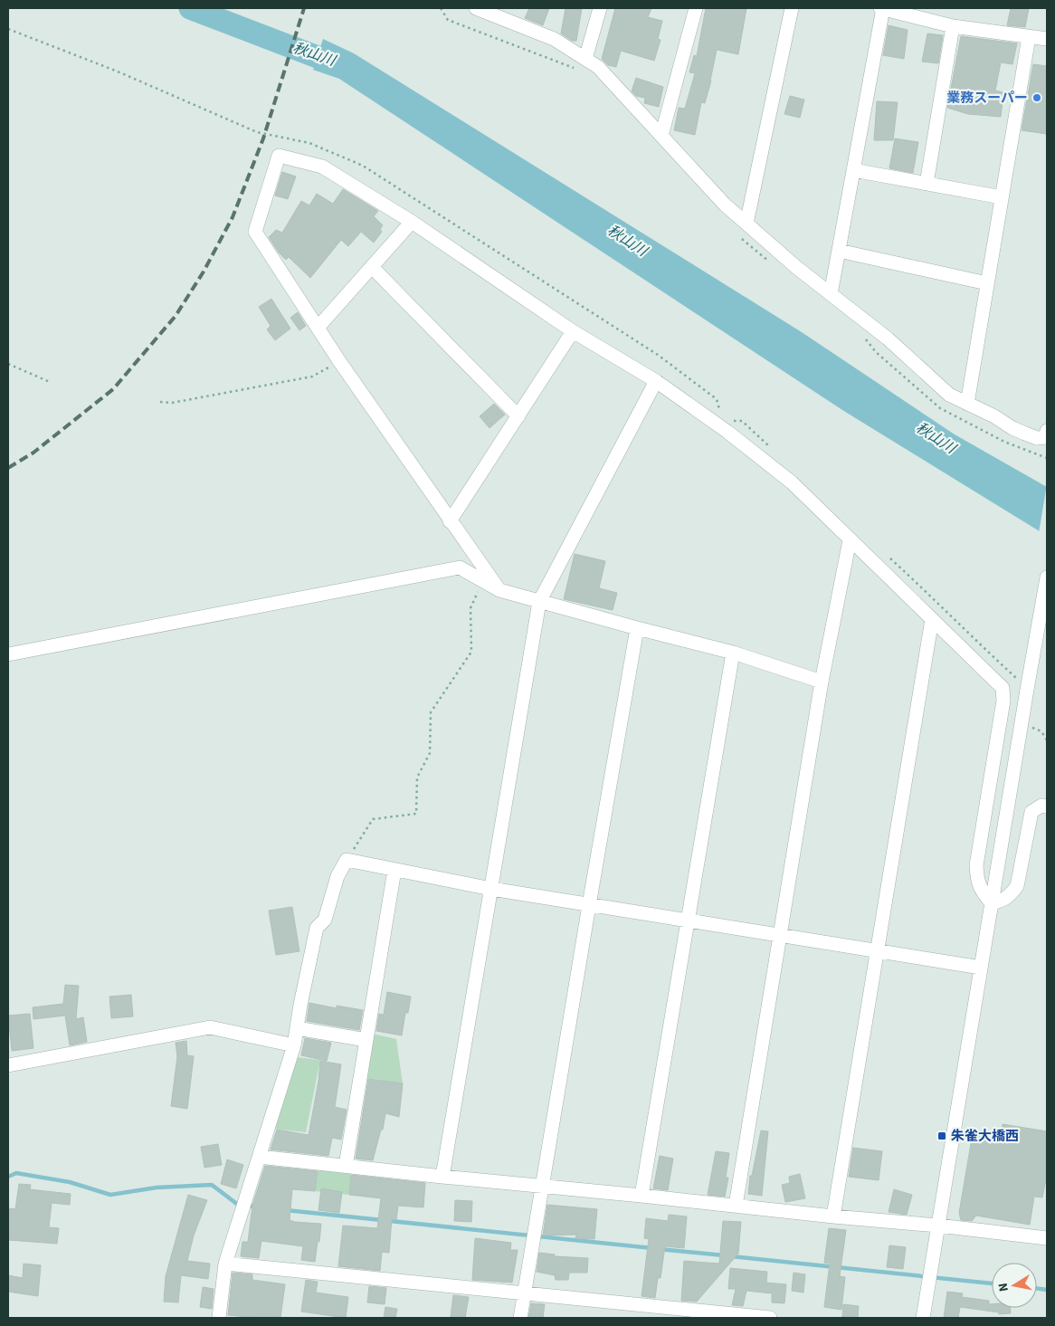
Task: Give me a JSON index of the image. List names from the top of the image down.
{
  "water": ["秋山川"],
  "places": {
    "other": ["業務スーパー"],
    "transit": ["朱雀大橋西"]
  },
  "north": "left"
}
